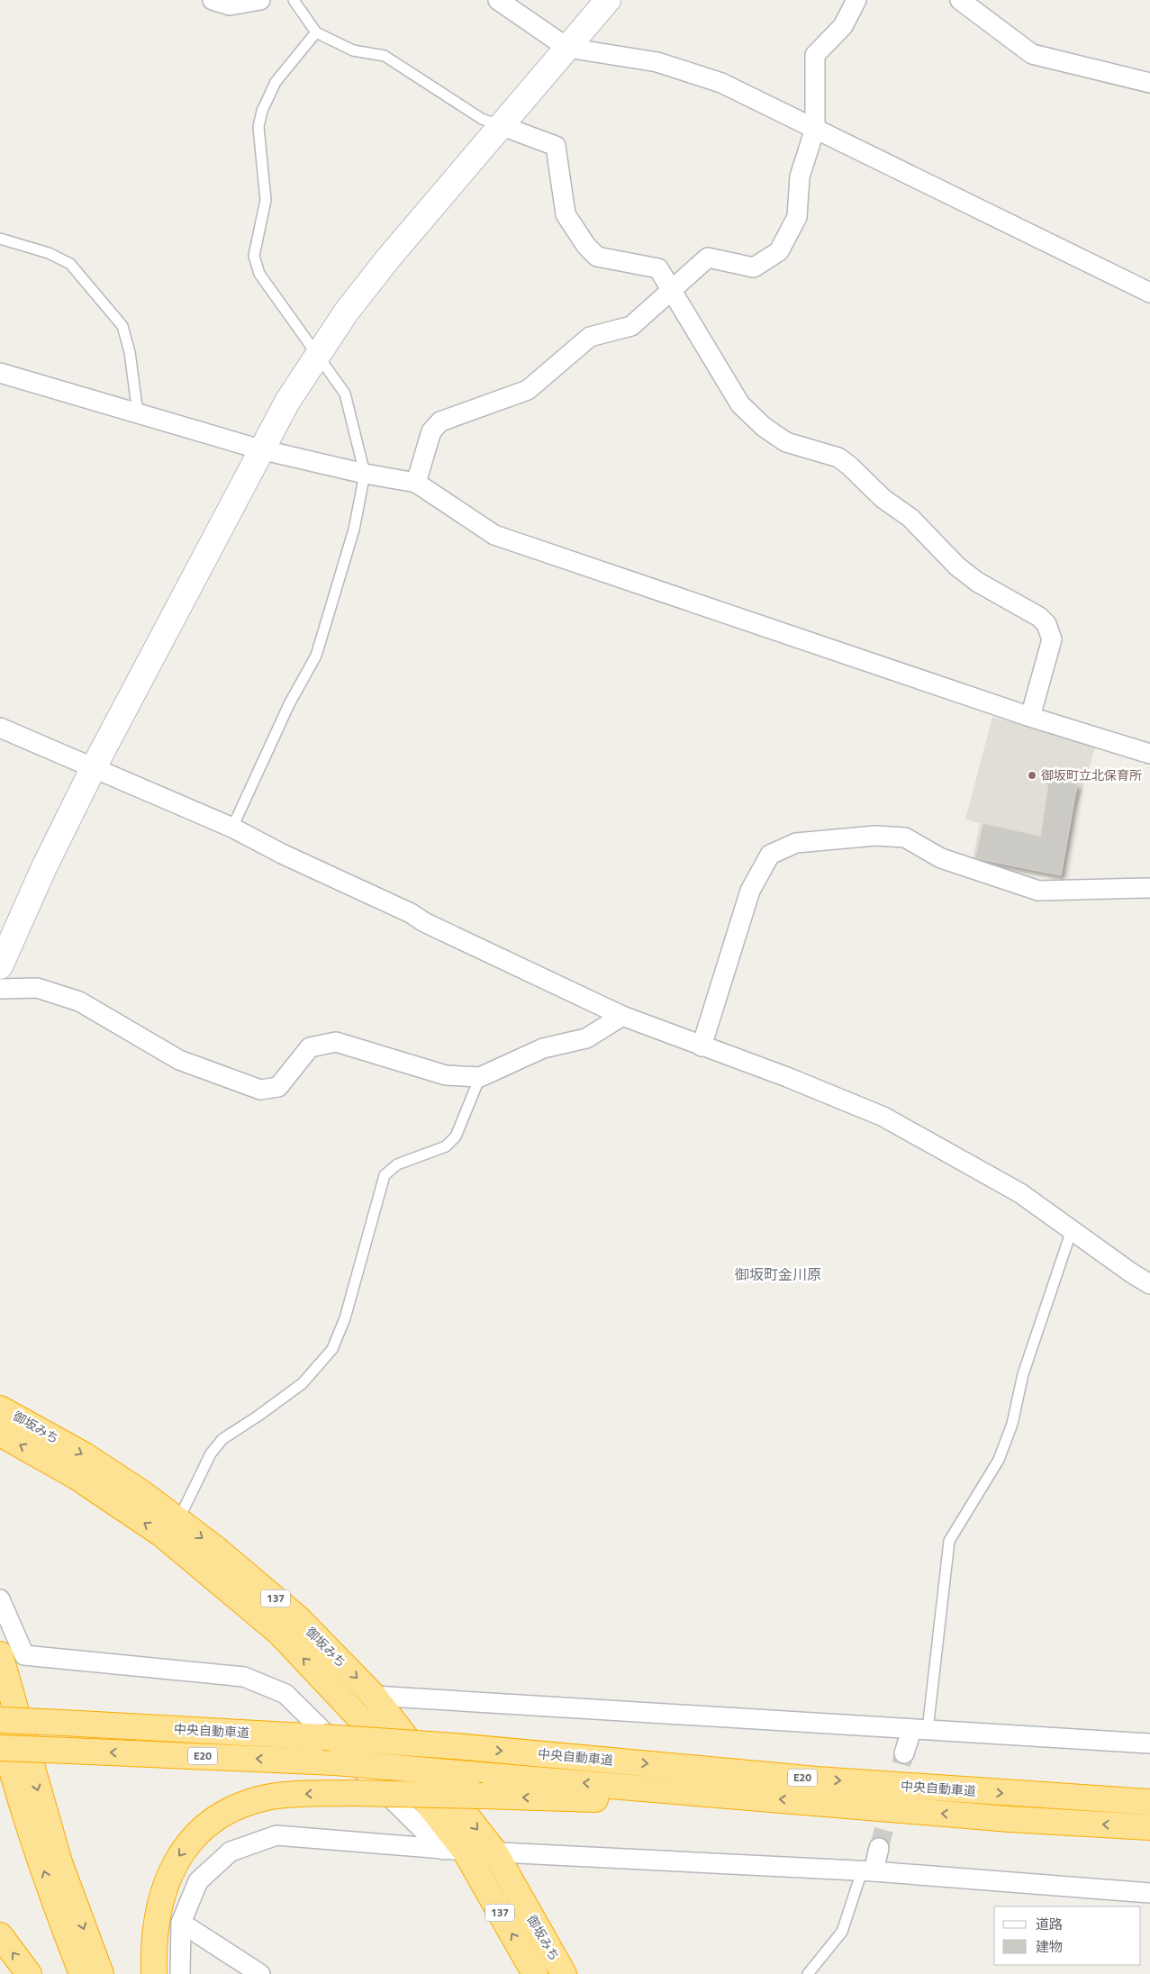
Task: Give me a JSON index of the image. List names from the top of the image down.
{
  "streets": {
    "highway": [
      "御坂みち",
      "137",
      "中央自動車道",
      "E20"
    ]
  },
  "districts": ["御坂町金川原"],
  "places": ["御坂町立北保育所"],
  "legend": ["道路", "建物"]
}
